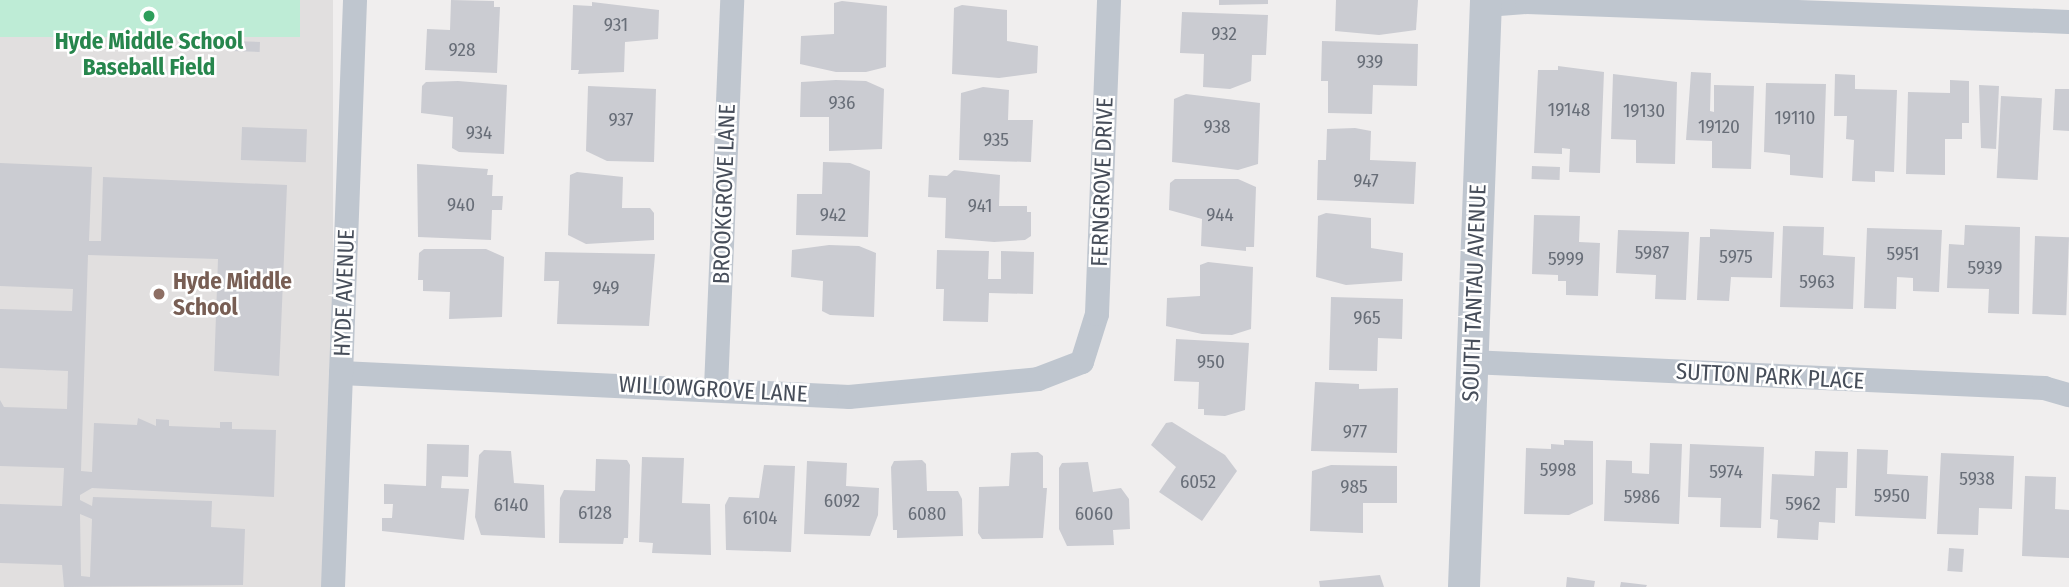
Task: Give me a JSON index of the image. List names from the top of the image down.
{
  "streets": {
    "street": [
      "FERNGROVE DRIVE",
      "BROOKGROVE LANE",
      "HYDE AVENUE",
      "SOUTH TANTAU AVENUE",
      "SUTTON PARK PLACE",
      "WILLOWGROVE LANE"
    ]
  },
  "crossings": [
    ["FERNGROVE DRIVE", "WILLOWGROVE LANE"],
    ["BROOKGROVE LANE", "WILLOWGROVE LANE"],
    ["HYDE AVENUE", "WILLOWGROVE LANE"],
    ["SOUTH TANTAU AVENUE", "SUTTON PARK PLACE"]
  ],
  "places": ["Hyde Middle School Baseball Field", "Hyde Middle School"],
  "house_numbers": [
    "931",
    "932",
    "928",
    "939",
    "936",
    "19148",
    "19130",
    "19110",
    "937",
    "938",
    "19120",
    "934",
    "935",
    "947",
    "940",
    "941",
    "942",
    "944",
    "5987",
    "5951",
    "5975",
    "5999",
    "5939",
    "5963",
    "949",
    "965",
    "950",
    "977",
    "5998",
    "5974",
    "5938",
    "6052",
    "985",
    "5950",
    "5986",
    "6092",
    "5962",
    "6140",
    "6128",
    "6080",
    "6060",
    "6104"
  ]
}
